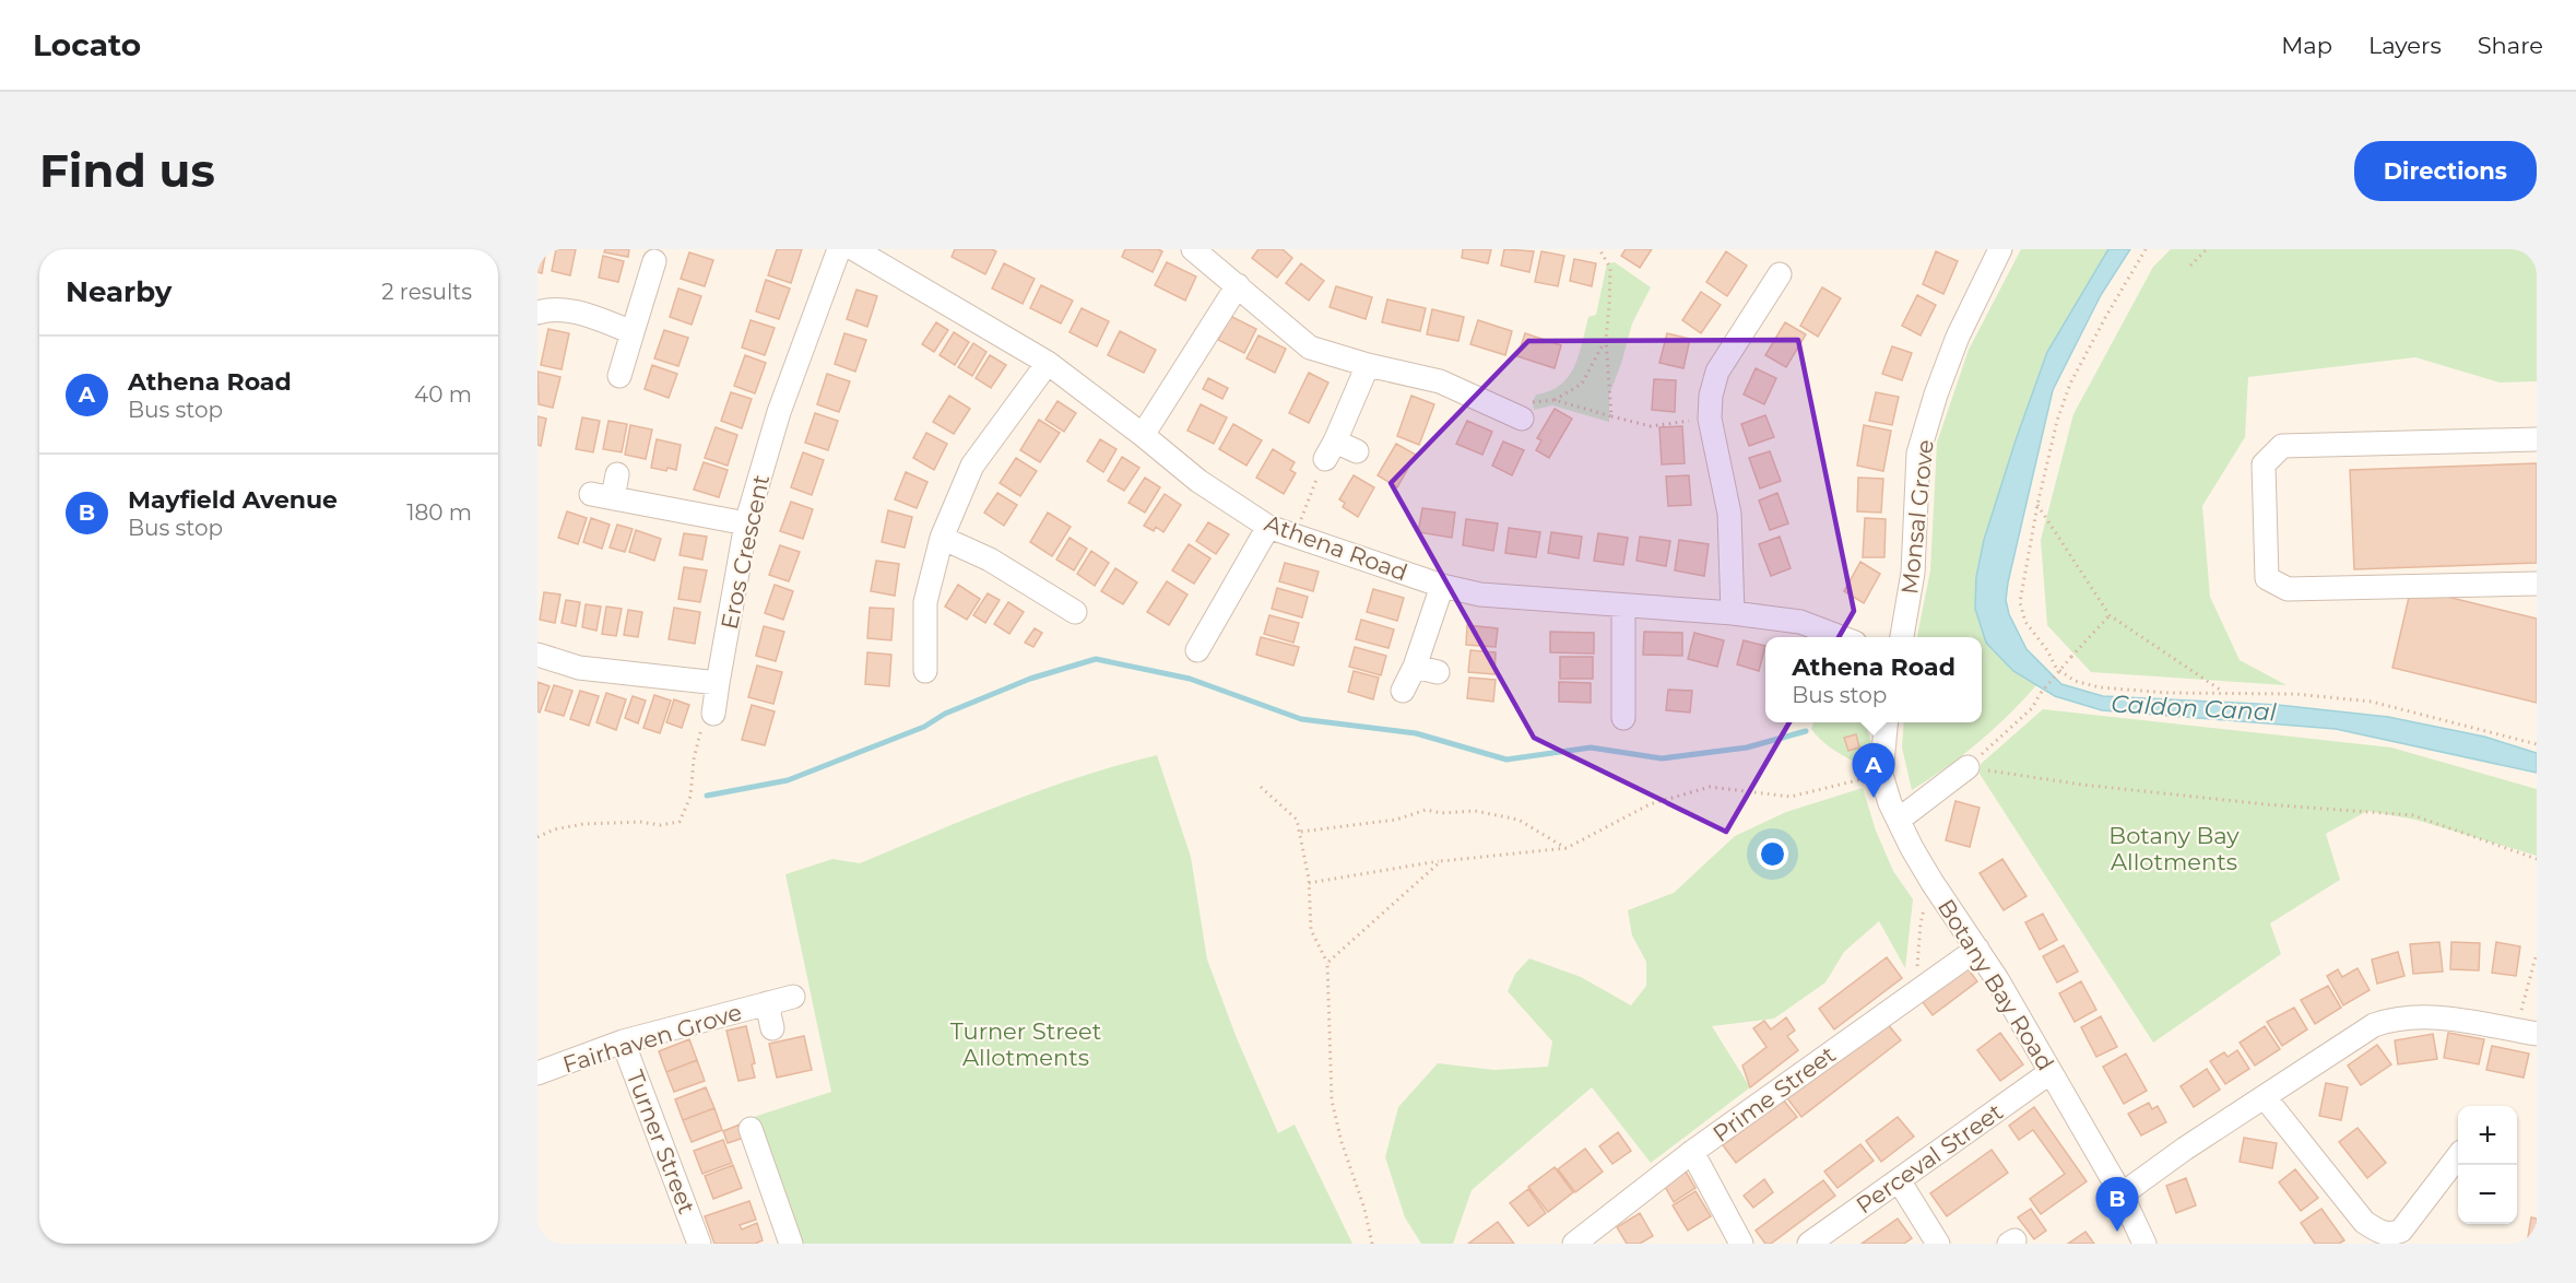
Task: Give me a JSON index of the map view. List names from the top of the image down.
{
  "streets": {
    "street": [
      "Monsal Grove",
      "Athena Road",
      "Eros Crescent",
      "Botany Bay Road",
      "Fairhaven Grove",
      "Prime Street",
      "Turner Street",
      "Perceval Street"
    ]
  },
  "crossings": [
    ["Botany Bay Road", "Prime Street"],
    ["Botany Bay Road", "Perceval Street"],
    ["Fairhaven Grove", "Turner Street"]
  ],
  "water": ["Caldon Canal"],
  "parks": ["Botany Bay Allotments", "Turner Street Allotments"],
  "page": {
    "header": "Locato",
    "nav": ["Map", "Layers", "Share"],
    "buttons": "Directions",
    "title": "Find us",
    "heading": ["Nearby", "2 results"],
    "list": [
      {
        "mark": "A",
        "name": "Athena Road",
        "note": "Bus stop",
        "value": "40 m"
      },
      {
        "mark": "B",
        "name": "Mayfield Avenue",
        "note": "Bus stop",
        "value": "180 m"
      }
    ],
    "popup": ["Athena Road", "Bus stop"],
    "pins": ["A", "B"],
    "map_buttons": ["+", "−"]
  }
}
